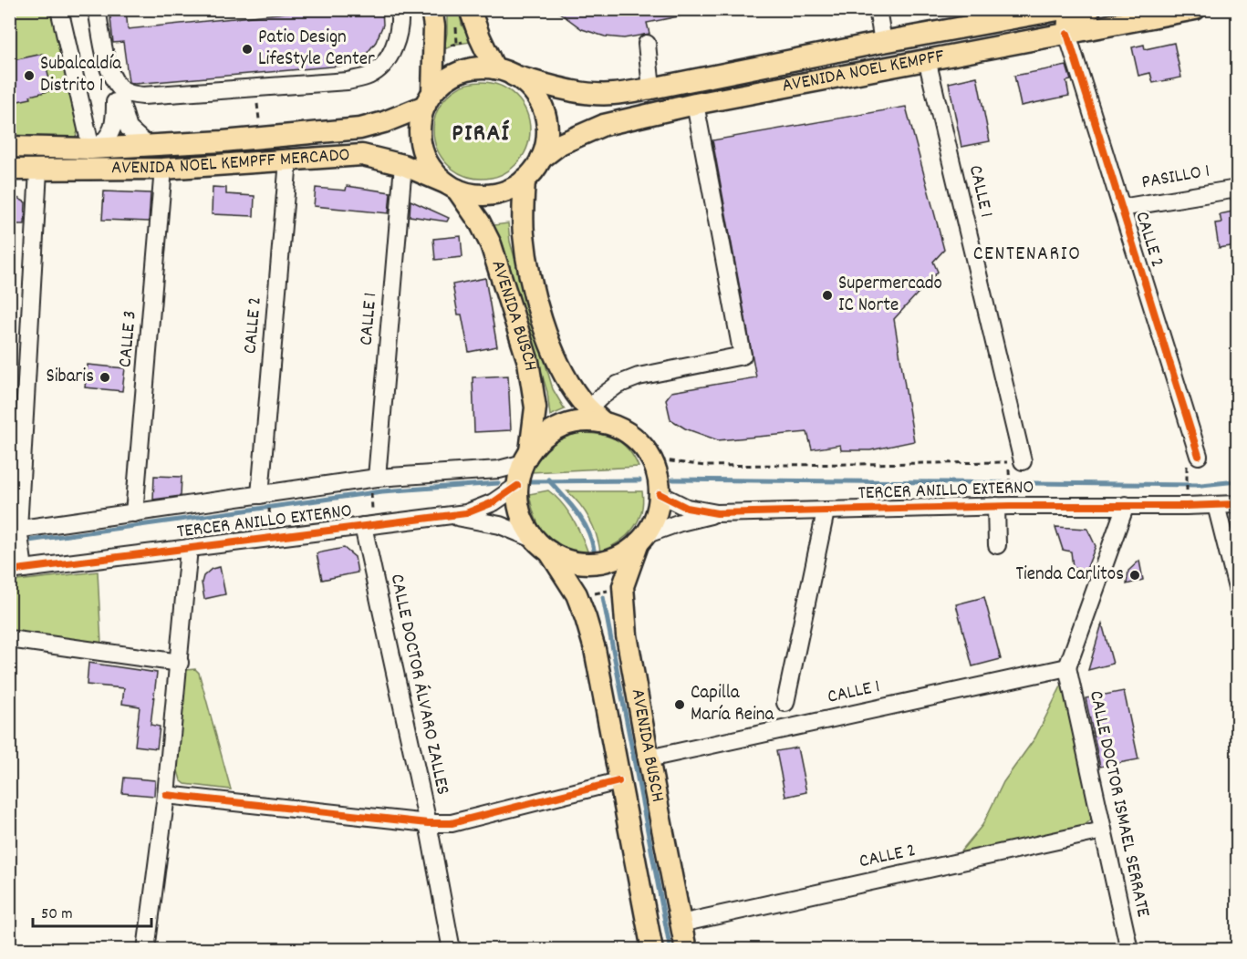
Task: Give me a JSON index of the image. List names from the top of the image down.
{
  "streets": {
    "main road": ["AVENIDA NOEL KEMPFF", "AVENIDA NOEL KEMPFF MERCADO", "AVENIDA BUSCH"],
    "street": [
      "PASILLO 1",
      "CALLE 1",
      "CALLE 2",
      "CALLE 3",
      "TERCER ANILLO EXTERNO",
      "CALLE DOCTOR ÁLVARO ZALLES",
      "CALLE DOCTOR ISMAEL SERRATE"
    ]
  },
  "crossings": [
    ["AVENIDA NOEL KEMPFF", "AVENIDA NOEL KEMPFF MERCADO"],
    ["AVENIDA NOEL KEMPFF", "CALLE 1"],
    ["AVENIDA NOEL KEMPFF", "CALLE 2"],
    ["AVENIDA NOEL KEMPFF", "AVENIDA BUSCH"],
    ["AVENIDA NOEL KEMPFF MERCADO", "CALLE 1"],
    ["AVENIDA NOEL KEMPFF MERCADO", "CALLE 2"],
    ["AVENIDA NOEL KEMPFF MERCADO", "AVENIDA BUSCH"],
    ["AVENIDA NOEL KEMPFF MERCADO", "CALLE 3"],
    ["PASILLO 1", "CALLE 2"],
    ["CALLE 1", "AVENIDA BUSCH"],
    ["CALLE 1", "CALLE DOCTOR ISMAEL SERRATE"],
    ["CALLE 2", "AVENIDA BUSCH"],
    ["CALLE 2", "CALLE DOCTOR ISMAEL SERRATE"],
    ["AVENIDA BUSCH", "TERCER ANILLO EXTERNO"],
    ["TERCER ANILLO EXTERNO", "CALLE DOCTOR ÁLVARO ZALLES"]
  ],
  "districts": ["PIRAÍ", "CENTENARIO"],
  "places": [
    "Patio Design LifeStyle Center",
    "Subalcaldía Distrito 1",
    "Supermercado IC Norte",
    "Sibaris",
    "Tienda Carlitos",
    "Capilla María Reina"
  ],
  "scale_bar": "50 m"
}
